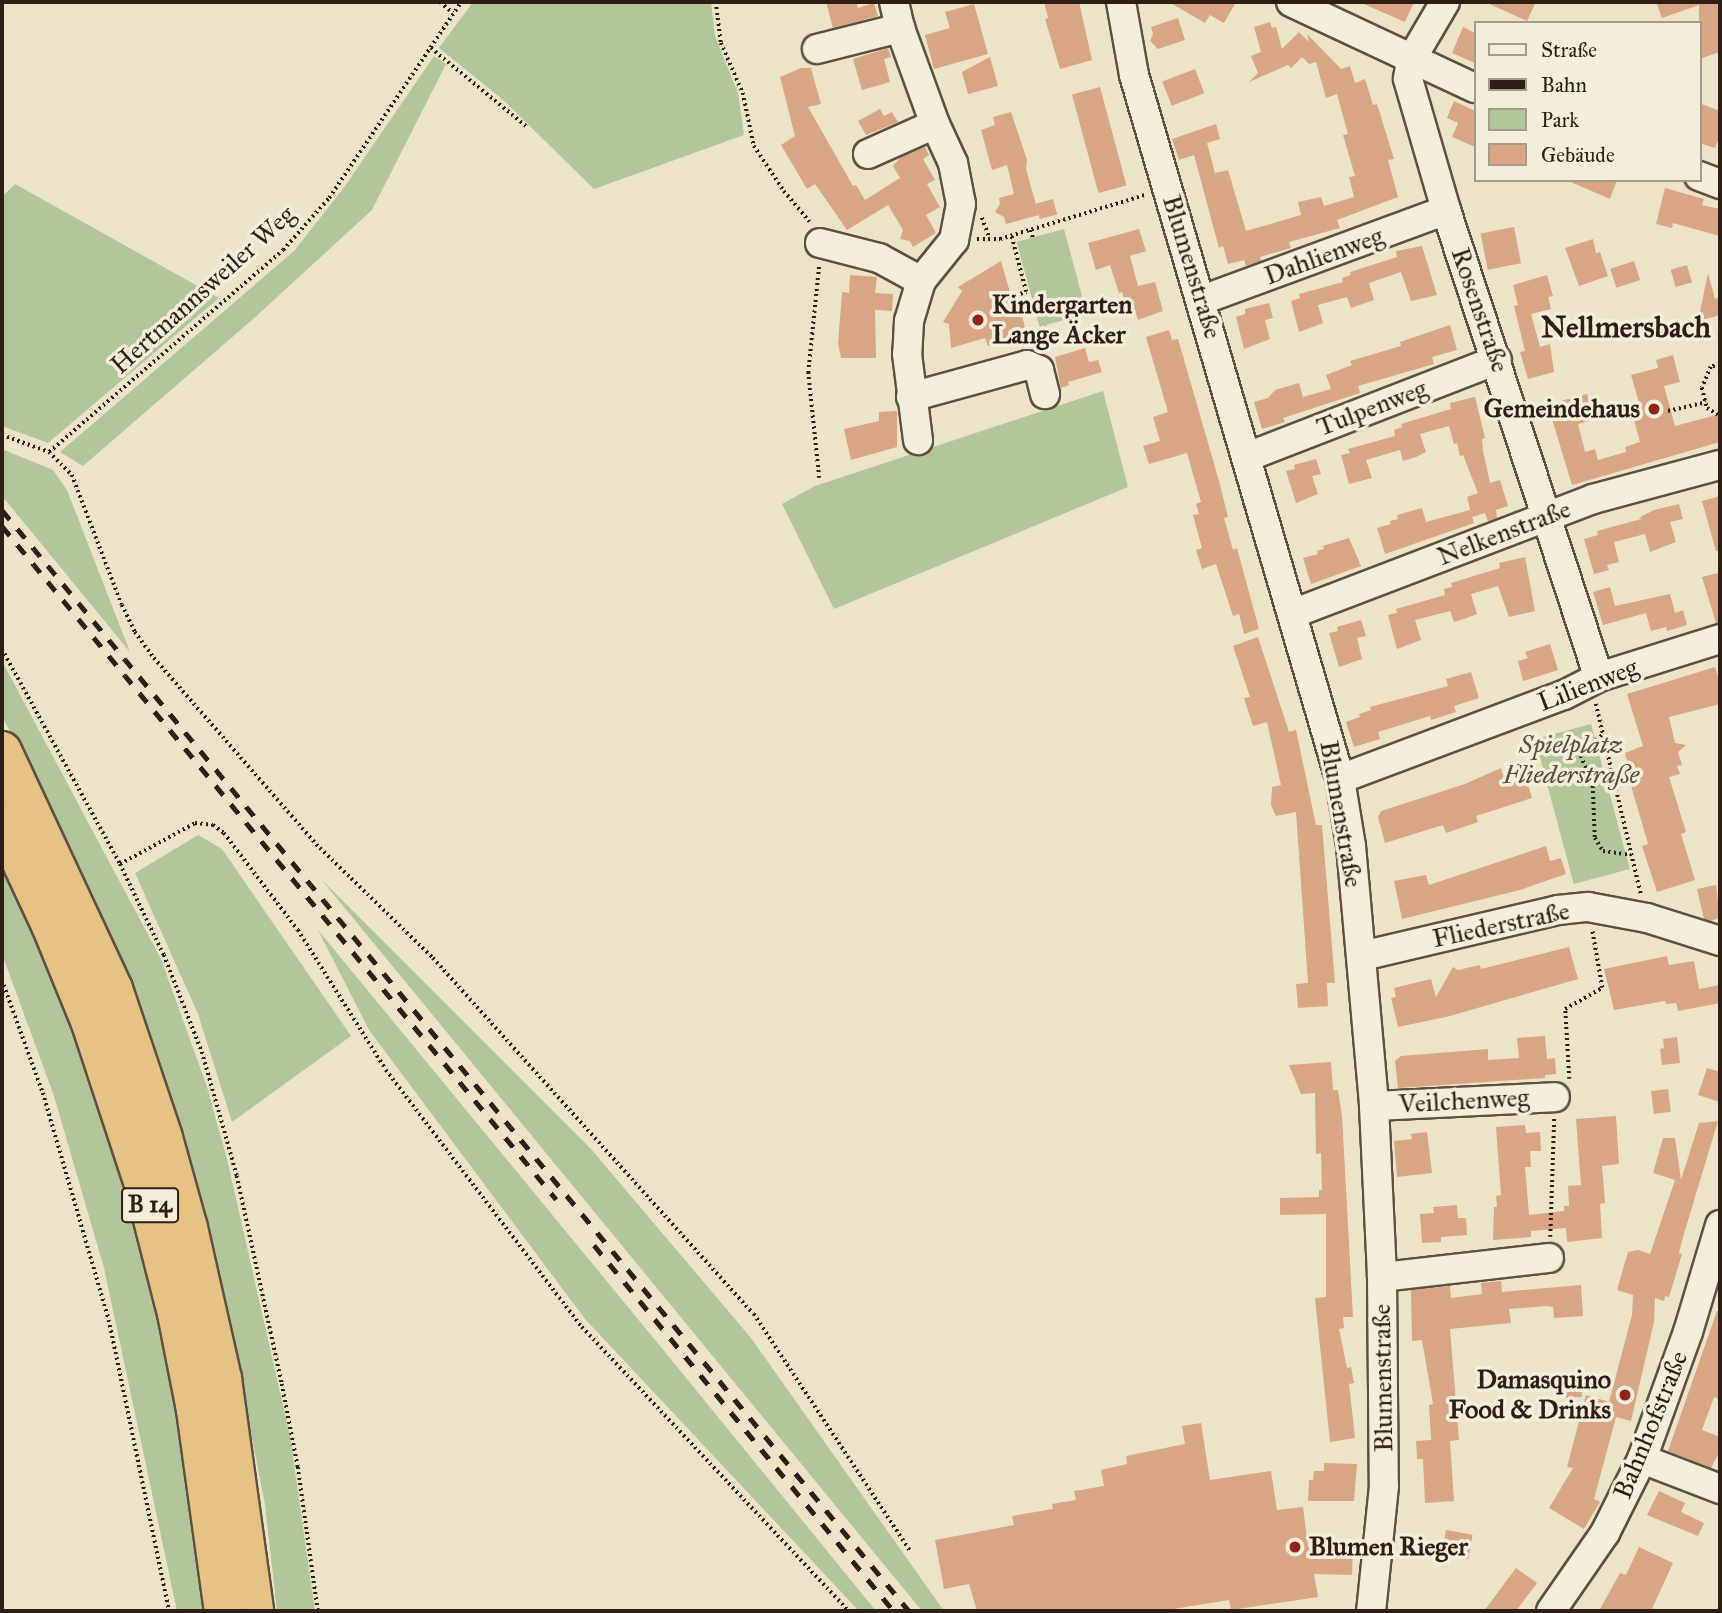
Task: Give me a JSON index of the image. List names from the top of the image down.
{
  "streets": {
    "highway": ["B 14"],
    "street": [
      "Dahlienweg",
      "Blumenstraße",
      "Rosenstraße",
      "Tulpenweg",
      "Nelkenstraße",
      "Lilienweg",
      "Fliederstraße",
      "Veilchenweg",
      "Bahnhofstraße"
    ],
    "path": ["Hertmannsweiler Weg"]
  },
  "crossings": [
    ["Dahlienweg", "Blumenstraße"],
    ["Dahlienweg", "Rosenstraße"],
    ["Blumenstraße", "Tulpenweg"],
    ["Blumenstraße", "Nelkenstraße"],
    ["Blumenstraße", "Lilienweg"],
    ["Blumenstraße", "Fliederstraße"],
    ["Blumenstraße", "Veilchenweg"],
    ["Rosenstraße", "Tulpenweg"],
    ["Rosenstraße", "Nelkenstraße"],
    ["Rosenstraße", "Lilienweg"]
  ],
  "districts": ["Nellmersbach"],
  "parks": ["Spielplatz Fliederstraße"],
  "places": [
    "Kindergarten Lange Äcker",
    "Gemeindehaus",
    "Damasquino Food & Drinks",
    "Blumen Rieger"
  ],
  "legend": [
    "Straße",
    "Bahn",
    "Park",
    "Gebäude"
  ]
}
